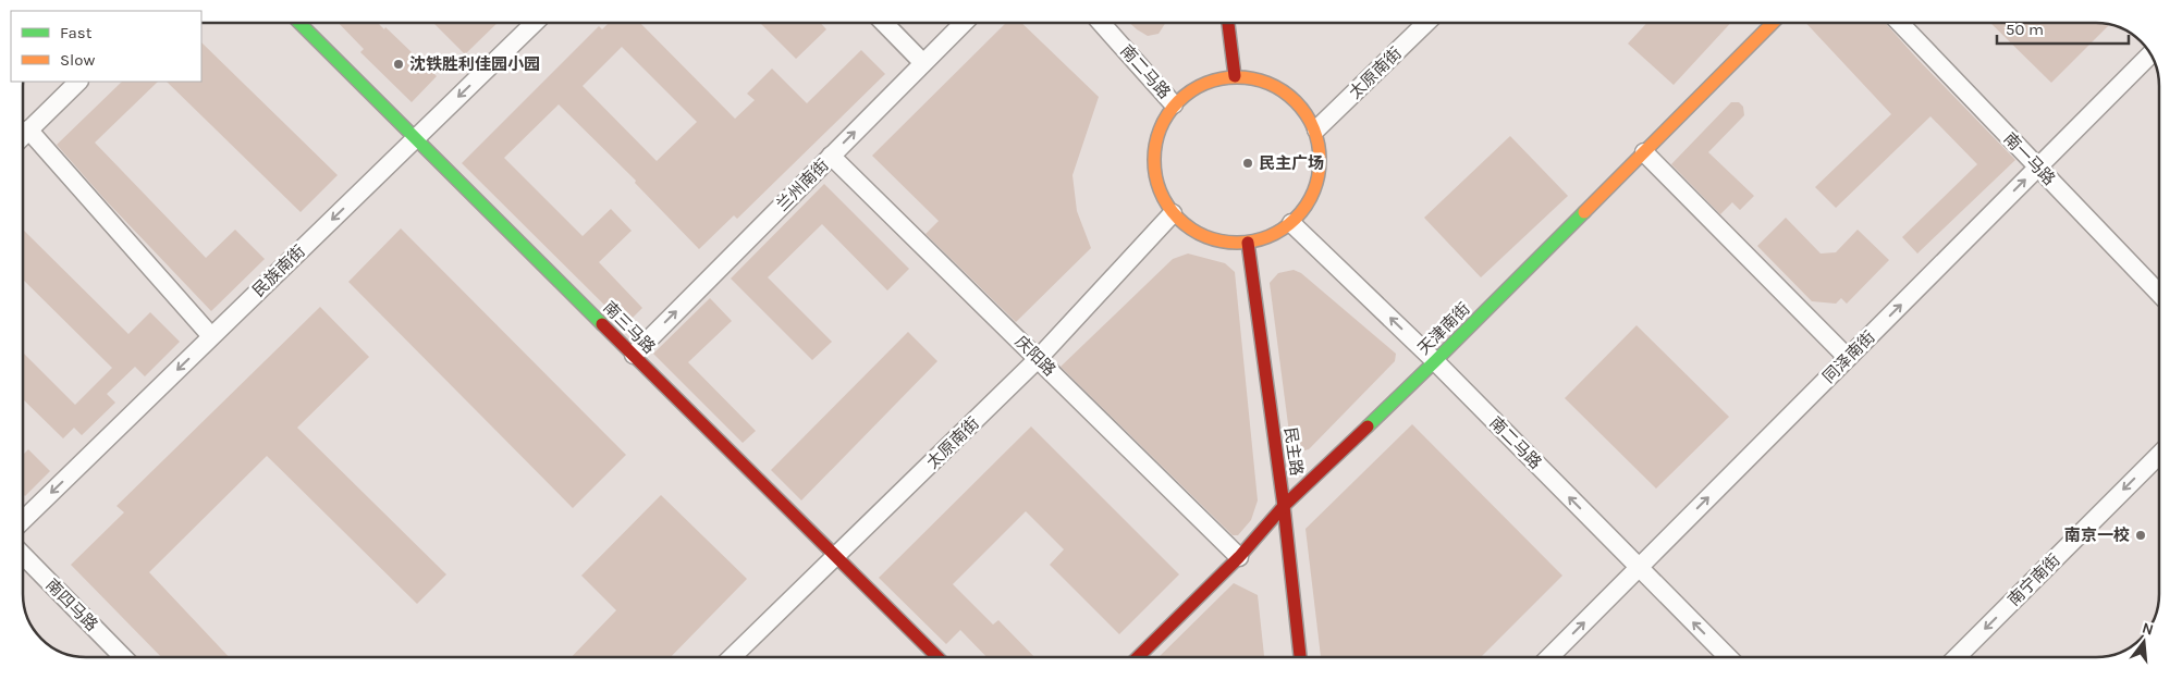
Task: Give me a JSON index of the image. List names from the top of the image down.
{
  "streets": {
    "street": [
      "南二马路",
      "太原南街",
      "南一马路",
      "兰州南街",
      "民族南街",
      "南三马路",
      "天津南街",
      "庆阳路",
      "同泽南街",
      "民主路",
      "南宁南街",
      "南四马路"
    ]
  },
  "crossings": [
    ["南二马路", "太原南街"],
    ["南二马路", "天津南街"],
    ["南二马路", "同泽南街"],
    ["南二马路", "民主路"],
    ["太原南街", "南三马路"],
    ["太原南街", "庆阳路"],
    ["太原南街", "民主路"],
    ["南一马路", "同泽南街"],
    ["兰州南街", "南三马路"],
    ["兰州南街", "庆阳路"],
    ["民族南街", "南三马路"],
    ["天津南街", "庆阳路"],
    ["天津南街", "民主路"]
  ],
  "one_way": [
    "南二马路",
    "兰州南街",
    "民族南街",
    "同泽南街",
    "南宁南街"
  ],
  "places": ["沈铁胜利佳园小园", "民主广场", "南京一校"],
  "legend": ["Fast", "Slow"],
  "scale_bar": "50 m",
  "north": "top"
}
